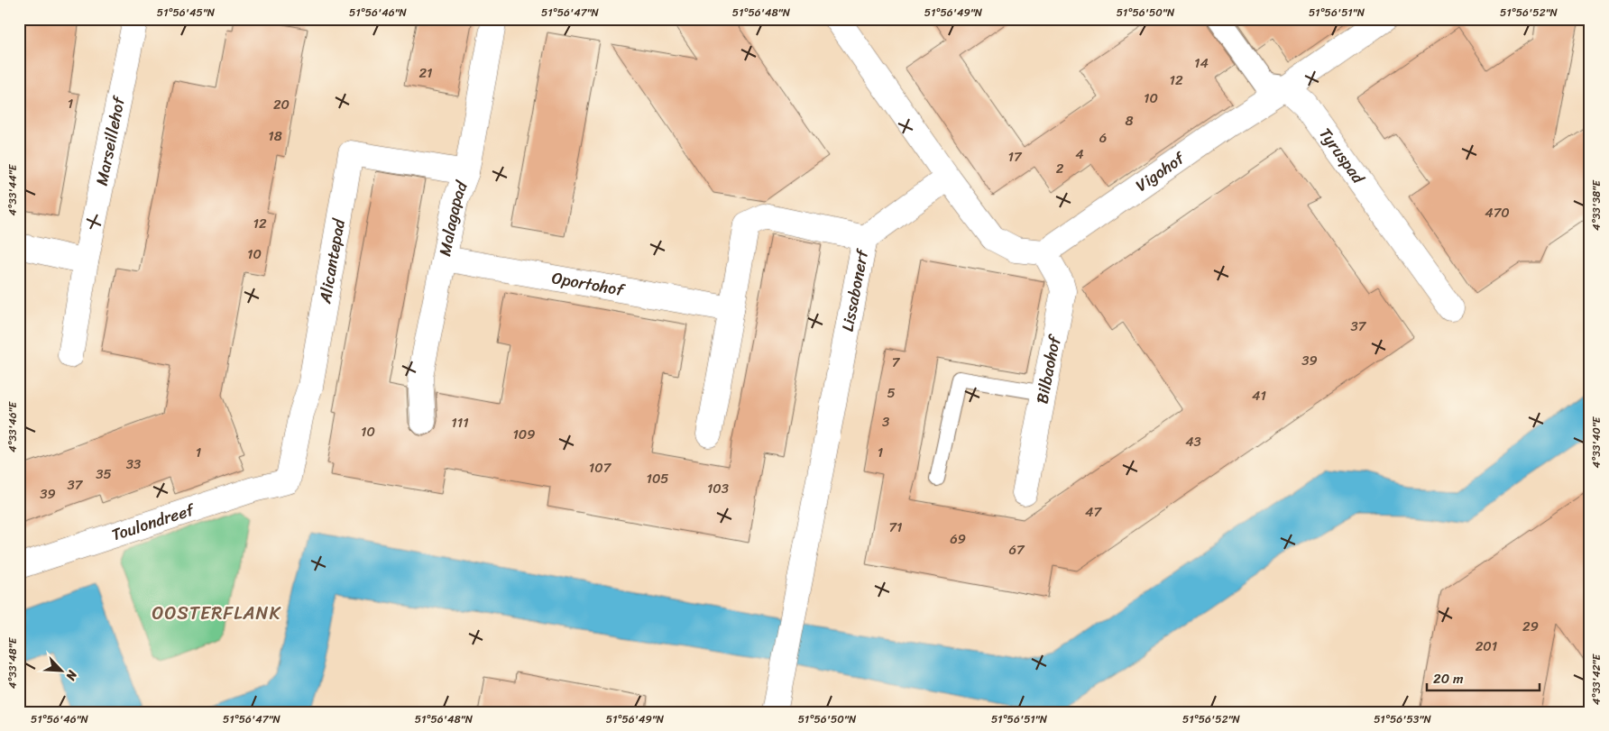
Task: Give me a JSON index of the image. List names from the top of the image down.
{
  "streets": {
    "street": [
      "Marseillehof",
      "Tyruspad",
      "Vigohof",
      "Malagapad",
      "Alicantepad",
      "Oportohof",
      "Lissabonerf",
      "Bilbaohof",
      "Toulondreef"
    ]
  },
  "crossings": [
    ["Tyruspad", "Vigohof"],
    ["Vigohof", "Bilbaohof"],
    ["Malagapad", "Alicantepad"],
    ["Malagapad", "Oportohof"],
    ["Alicantepad", "Toulondreef"]
  ],
  "districts": ["OOSTERFLANK"],
  "house_numbers": [
    "14",
    "21",
    "12",
    "10",
    "1",
    "20",
    "8",
    "18",
    "6",
    "4",
    "17",
    "2",
    "470",
    "12",
    "10",
    "37",
    "39",
    "7",
    "5",
    "41",
    "3",
    "111",
    "10",
    "109",
    "43",
    "1",
    "1",
    "33",
    "107",
    "35",
    "105",
    "37",
    "103",
    "39",
    "47",
    "71",
    "69",
    "67",
    "29",
    "201"
  ],
  "scale_bar": "20 m",
  "north": "bottom right",
  "coordinates": [
    "51°56'45\"N",
    "51°56'46\"N",
    "51°56'47\"N",
    "51°56'48\"N",
    "51°56'49\"N",
    "51°56'50\"N",
    "51°56'51\"N",
    "51°56'52\"N",
    "4°33'44\"E",
    "4°33'38\"E",
    "4°33'46\"E",
    "4°33'40\"E",
    "4°33'48\"E",
    "4°33'42\"E",
    "51°56'53\"N"
  ]
}
